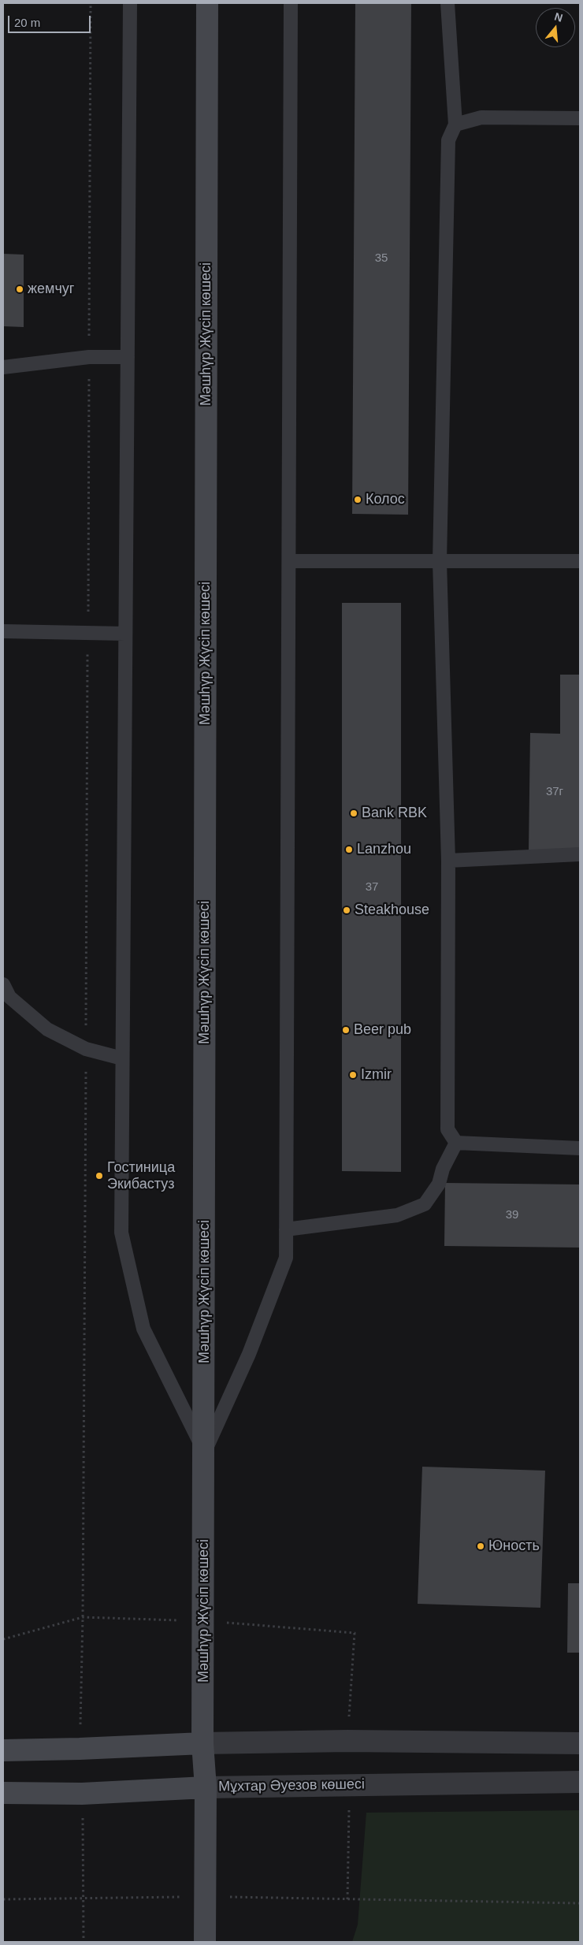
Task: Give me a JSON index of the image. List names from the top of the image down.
{
  "streets": {
    "main road": ["Мәшһүр Жүсіп көшесі", "Мұхтар Әуезов көшесі"]
  },
  "crossings": [
    ["Мәшһүр Жүсіп көшесі", "Мұхтар Әуезов көшесі"]
  ],
  "places": [
    "жемчуг",
    "Колос",
    "Bank RBK",
    "Lanzhou",
    "Steakhouse",
    "Beer pub",
    "Izmir",
    "Гостиница Экибастуз",
    "Юность"
  ],
  "house_numbers": [
    "35",
    "37г",
    "37",
    "39"
  ],
  "scale_bar": "20 m",
  "north": "top"
}
